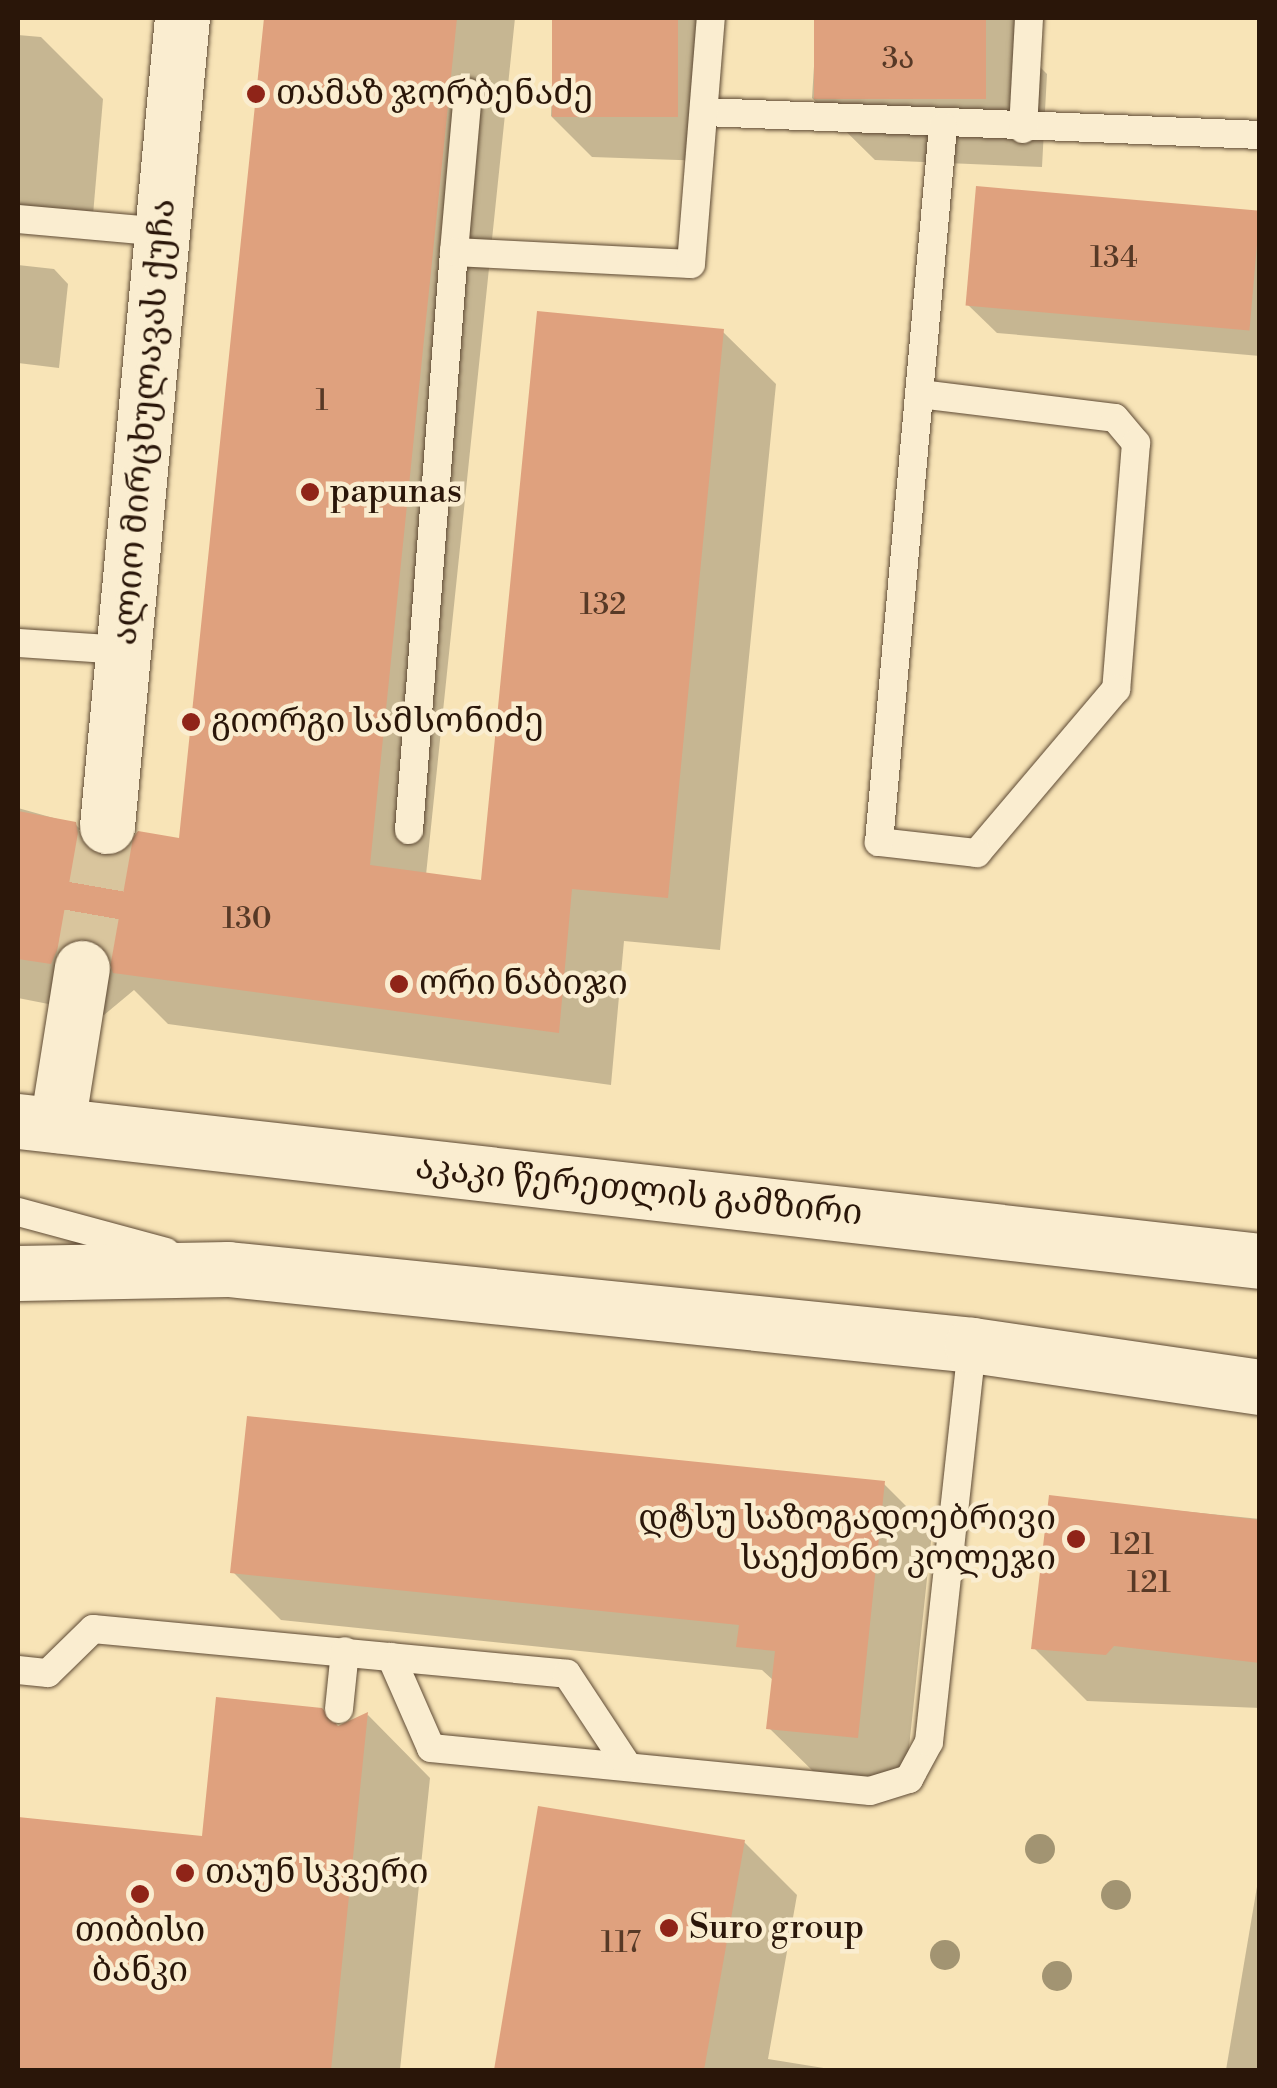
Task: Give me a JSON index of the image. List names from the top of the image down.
{
  "streets": {
    "main road": ["ალიო მირცხულავას ქუჩა", "აკაკი წერეთლის გამზირი"]
  },
  "places": [
    "თამაზ ჯორბენაძე",
    "papunas",
    "გიორგი სამსონიძე",
    "ორი ნაბიჯი",
    "დტსუ საზოგადოებრივი საექთნო კოლეჯი",
    "თაუნ სკვერი",
    "თიბისი ბანკი",
    "Suro group"
  ],
  "house_numbers": [
    "3ა",
    "134",
    "1",
    "132",
    "130",
    "121",
    "121",
    "117"
  ]
}
